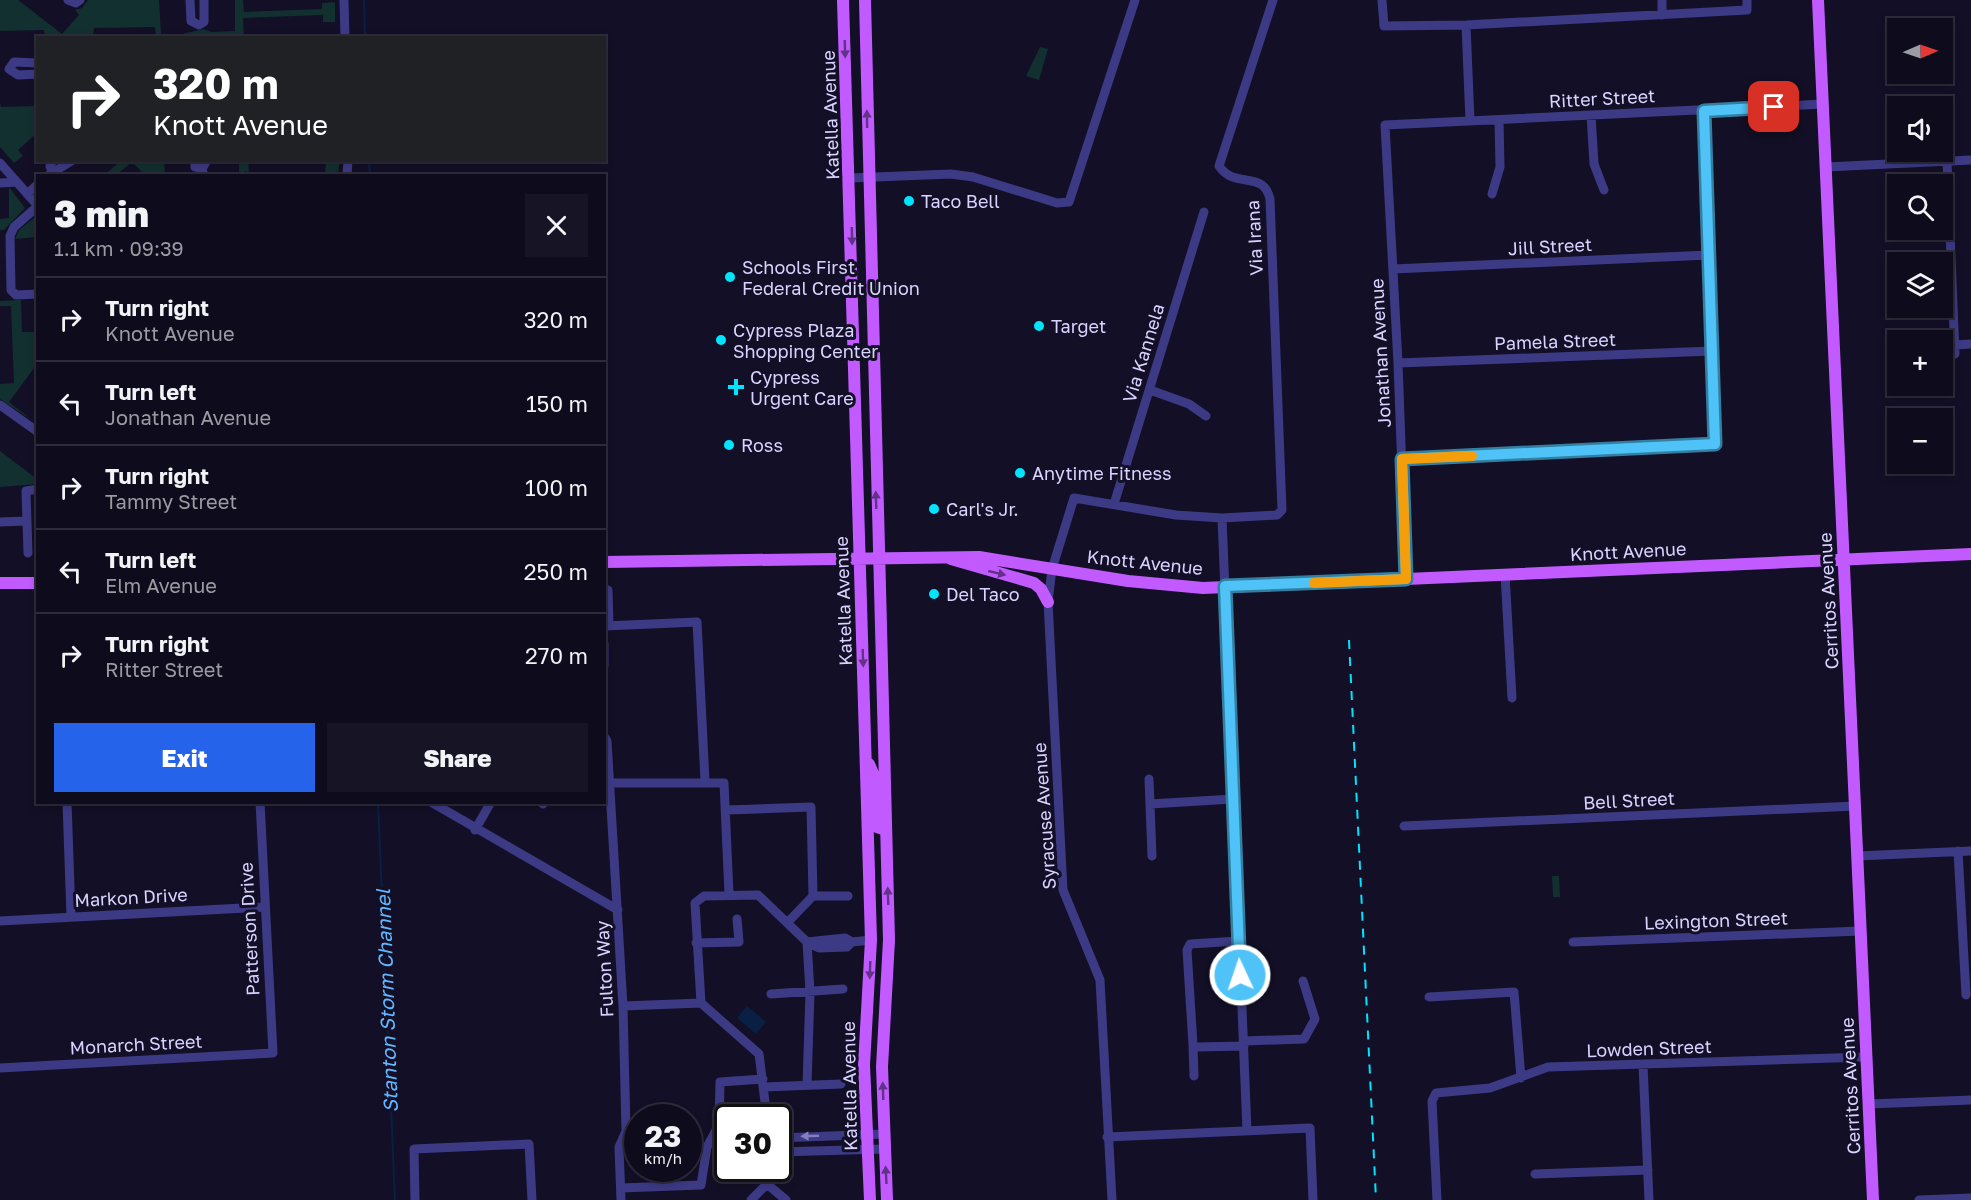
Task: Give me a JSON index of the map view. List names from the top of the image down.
{
  "streets": {
    "main road": ["Katella Avenue", "Knott Avenue", "Cerritos Avenue"],
    "street": [
      "Ritter Street",
      "Via Irana",
      "Jill Street",
      "Pamela Street",
      "Via Kannela",
      "Jonathan Avenue",
      "Bell Street",
      "Syracuse Avenue",
      "Markon Drive",
      "Lexington Street",
      "Patterson Drive",
      "Fulton Way",
      "Monarch Street",
      "Lowden Street"
    ]
  },
  "crossings": [
    ["Ritter Street", "Jonathan Avenue"],
    ["Ritter Street", "Cerritos Avenue"],
    ["Katella Avenue", "Knott Avenue"],
    ["Jill Street", "Jonathan Avenue"],
    ["Pamela Street", "Jonathan Avenue"],
    ["Via Kannela", "Syracuse Avenue"],
    ["Jonathan Avenue", "Knott Avenue"],
    ["Knott Avenue", "Cerritos Avenue"],
    ["Knott Avenue", "Syracuse Avenue"],
    ["Cerritos Avenue", "Bell Street"],
    ["Cerritos Avenue", "Lexington Street"],
    ["Cerritos Avenue", "Lowden Street"],
    ["Markon Drive", "Patterson Drive"],
    ["Patterson Drive", "Monarch Street"]
  ],
  "water": ["Stanton Storm Channel"],
  "places": {
    "other": [
      "Taco Bell",
      "Schools First Federal Credit Union",
      "Target",
      "Cypress Plaza Shopping Center",
      "Ross",
      "Anytime Fitness",
      "Carl's Jr.",
      "Del Taco"
    ],
    "health": ["Cypress Urgent Care"]
  },
  "north": "right",
  "page": {
    "map_buttons": ["+", "−"],
    "turn": ["320 m", "Knott Avenue"],
    "heading": ["3 min", "1.1 km · 09:39"],
    "list": [
      {
        "name": "Turn right",
        "note": "Knott Avenue",
        "value": "320 m"
      },
      {
        "name": "Turn left",
        "note": "Jonathan Avenue",
        "value": "150 m"
      },
      {
        "name": "Turn right",
        "note": "Tammy Street",
        "value": "100 m"
      },
      {
        "name": "Turn left",
        "note": "Elm Avenue",
        "value": "250 m"
      },
      {
        "name": "Turn right",
        "note": "Ritter Street",
        "value": "270 m"
      }
    ],
    "buttons": ["Exit", "Share"],
    "speed": "23 km/h",
    "limit": "30"
  }
}
